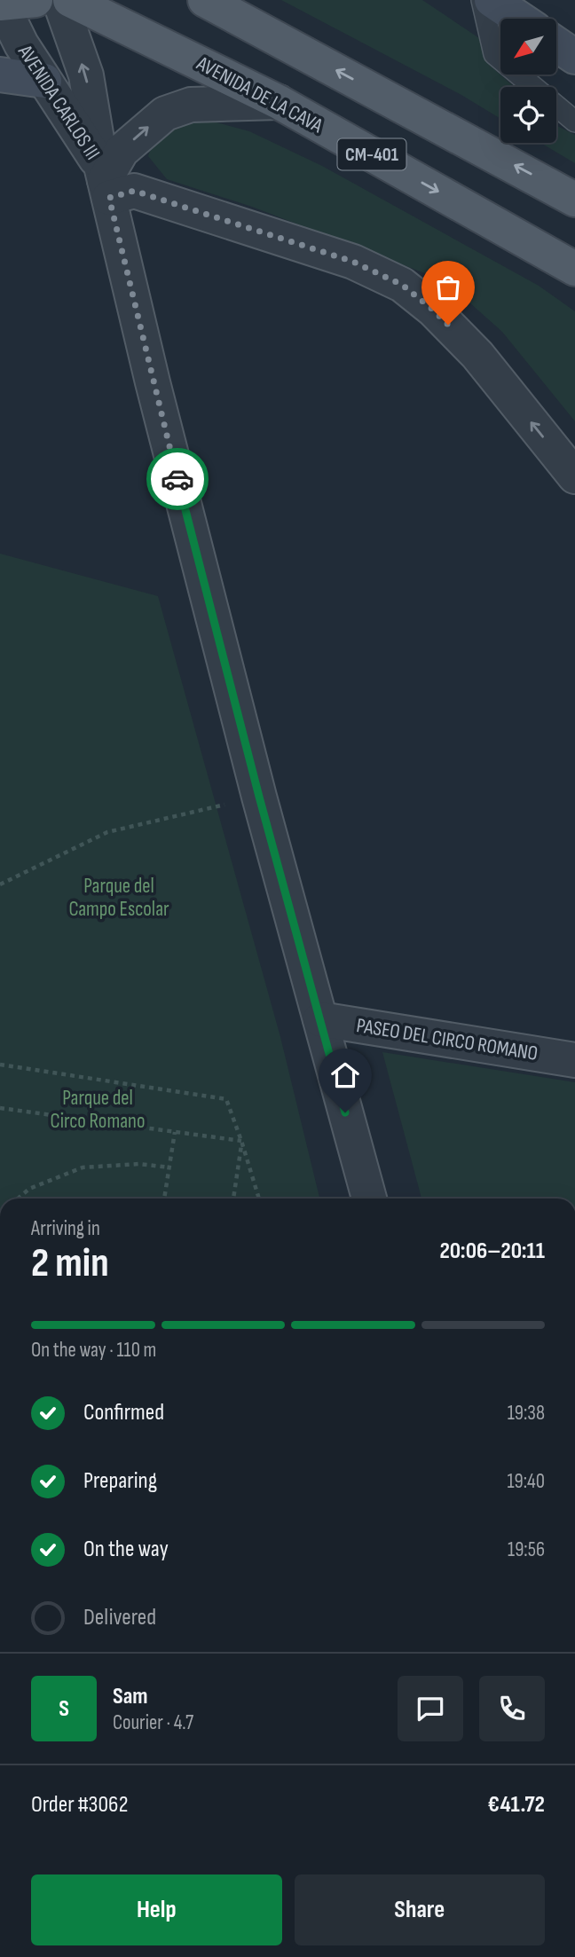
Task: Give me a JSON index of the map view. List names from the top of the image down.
{
  "streets": {
    "main road": ["AVENIDA DE LA CAVA", "CM-401"],
    "street": ["AVENIDA CARLOS III", "PASEO DEL CIRCO ROMANO"]
  },
  "crossings": [
    ["AVENIDA CARLOS III", "PASEO DEL CIRCO ROMANO"]
  ],
  "parks": ["Parque del Campo Escolar", "Parque del Circo Romano"],
  "north": "bottom left",
  "page": {
    "heading": ["2 min", "Arriving in", "20:06–20:11"],
    "panel": [
      "Sam",
      "Courier · 4.7",
      "Order #3062",
      "€41.72"
    ],
    "bar": "On the way · 110 m",
    "list": [
      ["Confirmed", "19:38"],
      ["Preparing", "19:40"],
      ["On the way", "19:56"],
      "Delivered"
    ],
    "round": "S",
    "buttons": ["Help", "Share"]
  }
}
